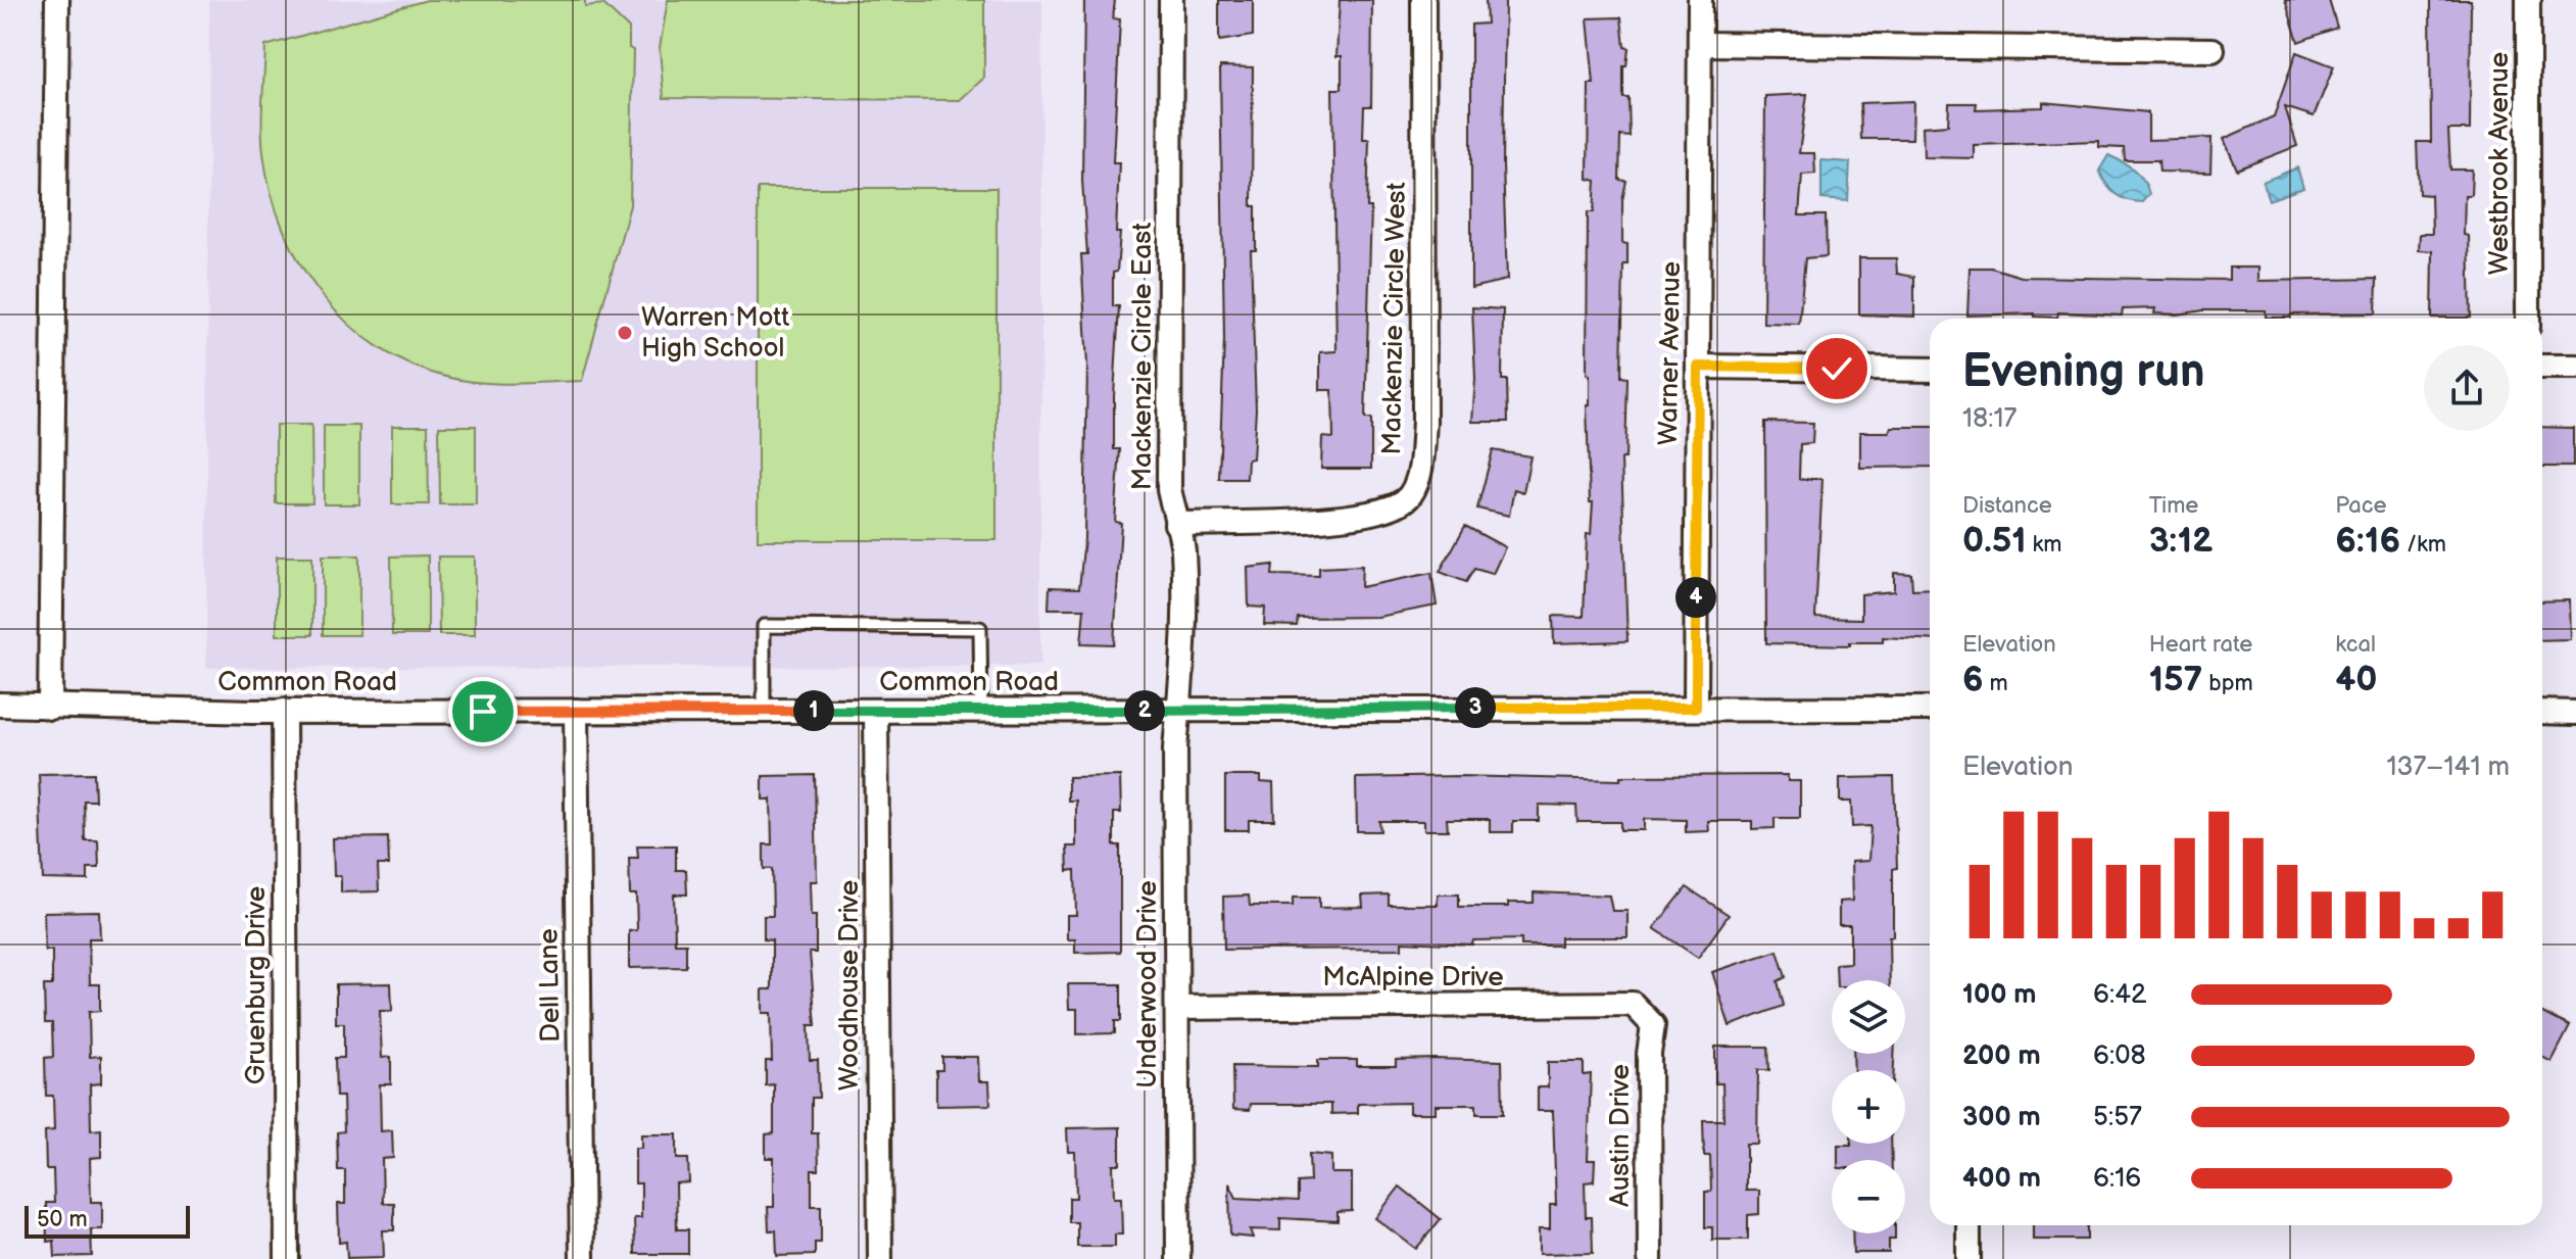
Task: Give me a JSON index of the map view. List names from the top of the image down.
{
  "streets": {
    "street": [
      "Westbrook Avenue",
      "Mackenzie Circle West",
      "Warner Avenue",
      "Mackenzie Circle East",
      "Common Road",
      "McAlpine Drive",
      "Underwood Drive",
      "Gruenburg Drive",
      "Dell Lane",
      "Woodhouse Drive",
      "Austin Drive"
    ]
  },
  "crossings": [
    ["Mackenzie Circle West", "Mackenzie Circle East"],
    ["Warner Avenue", "Common Road"],
    ["Mackenzie Circle East", "Common Road"],
    ["Mackenzie Circle East", "Underwood Drive"],
    ["Common Road", "Underwood Drive"],
    ["Common Road", "Gruenburg Drive"],
    ["Common Road", "Dell Lane"],
    ["Common Road", "Woodhouse Drive"],
    ["McAlpine Drive", "Underwood Drive"],
    ["McAlpine Drive", "Austin Drive"]
  ],
  "places": ["Warren Mott High School"],
  "scale_bar": "50 m",
  "page": {
    "heading": ["Evening run", "18:17"],
    "stats": [
      ["Distance", "0.51 km"],
      ["Time", "3:12"],
      ["Pace", "6:16 /km"],
      ["Elevation", "6 m"],
      ["Heart rate", "157 bpm"],
      ["kcal", "40"]
    ],
    "pins": [
      "4",
      "3",
      "1",
      "2"
    ],
    "chart": ["Elevation", "137–141 m"],
    "list": [
      {
        "name": "100 m",
        "note": "6:42"
      },
      {
        "name": "200 m",
        "note": "6:08"
      },
      {
        "name": "300 m",
        "note": "5:57"
      },
      {
        "name": "400 m",
        "note": "6:16"
      }
    ],
    "map_buttons": ["+", "−"],
    "scale": "50 m"
  }
}
